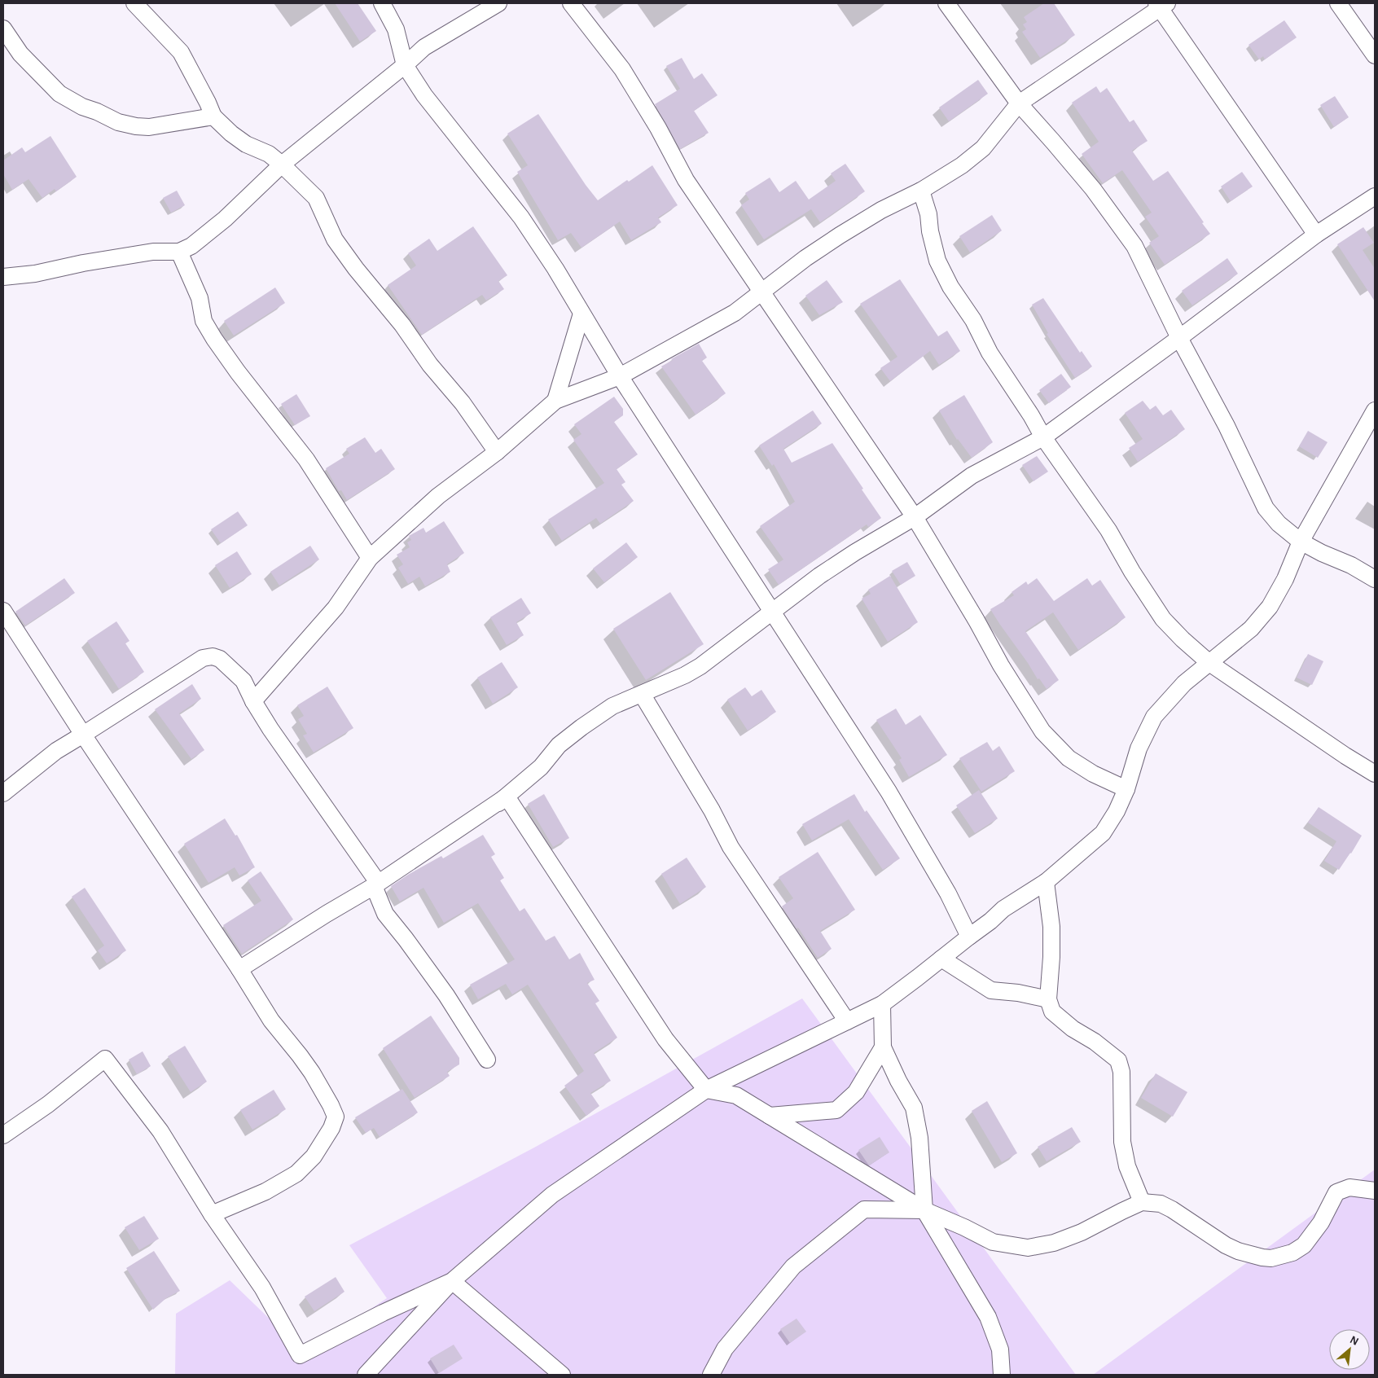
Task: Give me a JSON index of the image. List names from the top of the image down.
{
  "north": "top right"
}
